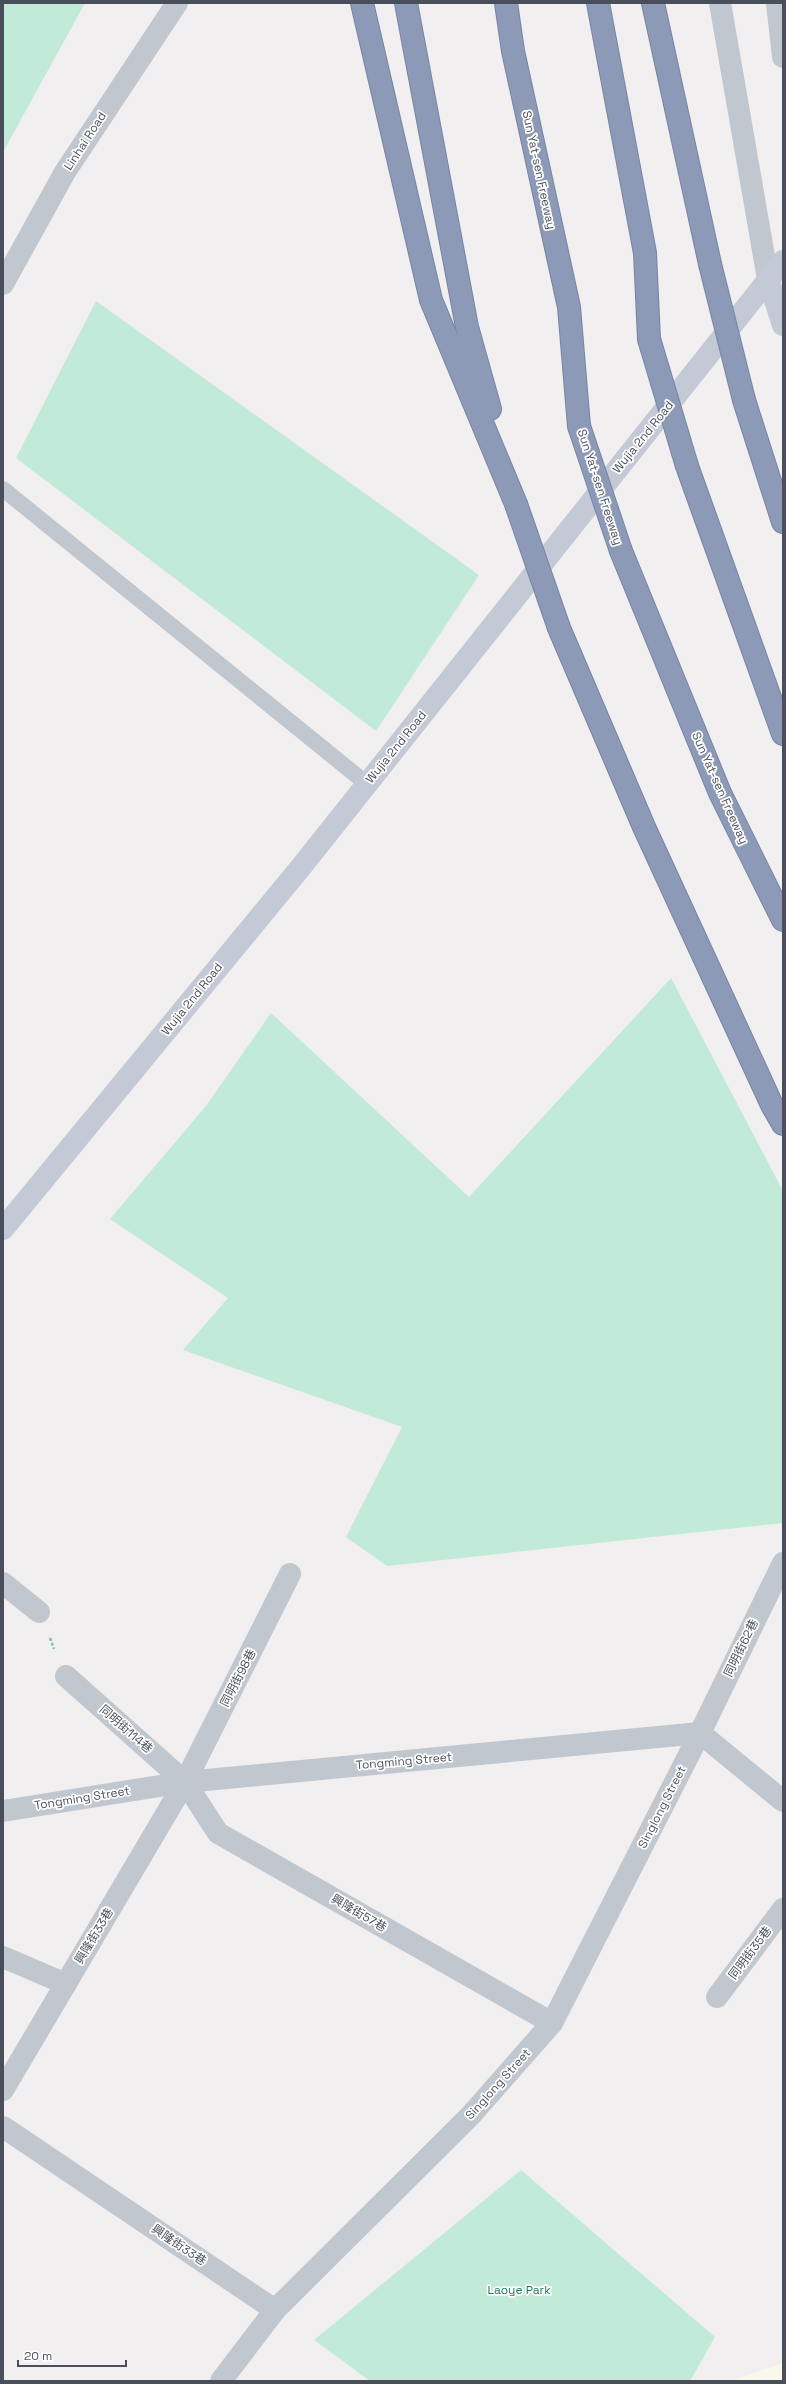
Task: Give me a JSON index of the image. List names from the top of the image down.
{
  "streets": {
    "highway": ["Sun Yat-sen Freeway"],
    "main road": ["Wujia 2nd Road"],
    "street": [
      "Linhai Road",
      "同明街62巷",
      "同明街98巷",
      "同明街114巷",
      "Tongming Street",
      "Singlong Street",
      "興隆街57巷",
      "興隆街33巷",
      "同明街35巷"
    ]
  },
  "crossings": [
    ["同明街62巷", "Tongming Street"],
    ["同明街62巷", "Singlong Street"],
    ["同明街98巷", "同明街114巷"],
    ["同明街98巷", "Tongming Street"],
    ["同明街98巷", "興隆街57巷"],
    ["同明街98巷", "興隆街33巷"],
    ["同明街114巷", "Tongming Street"],
    ["同明街114巷", "興隆街57巷"],
    ["同明街114巷", "興隆街33巷"],
    ["Tongming Street", "Singlong Street"],
    ["Tongming Street", "興隆街57巷"],
    ["Tongming Street", "興隆街33巷"],
    ["Singlong Street", "興隆街57巷"],
    ["Singlong Street", "興隆街33巷"],
    ["興隆街57巷", "興隆街33巷"]
  ],
  "parks": ["Laoye Park"],
  "scale_bar": "20 m"
}
